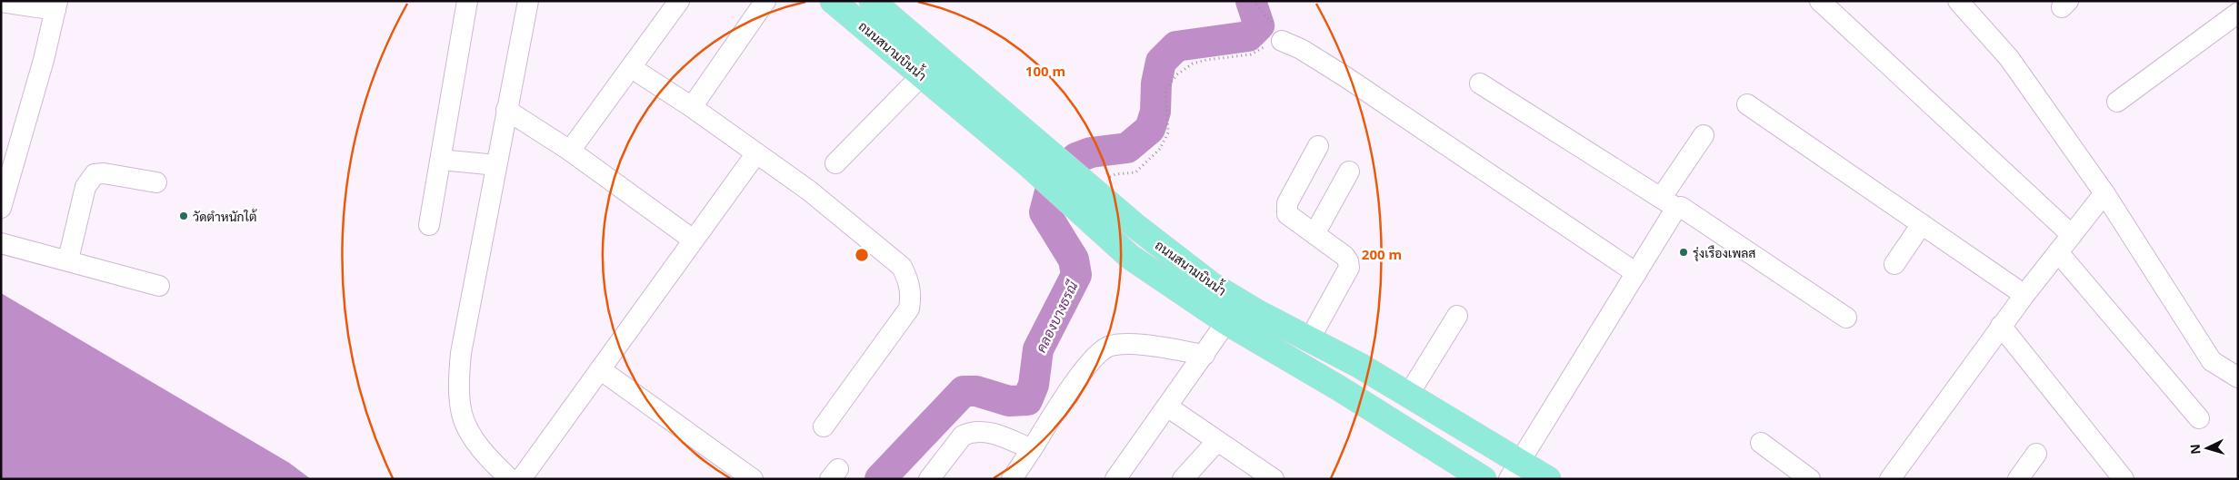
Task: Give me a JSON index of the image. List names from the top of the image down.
{
  "streets": {
    "main road": ["ถนนสนามบินน้ำ"]
  },
  "water": ["คลองบางธรณี"],
  "places": ["วัดตำหนักใต้", "รุ่งเรืองเพลส"],
  "north": "left",
  "rings": ["100 m", "200 m"]
}
